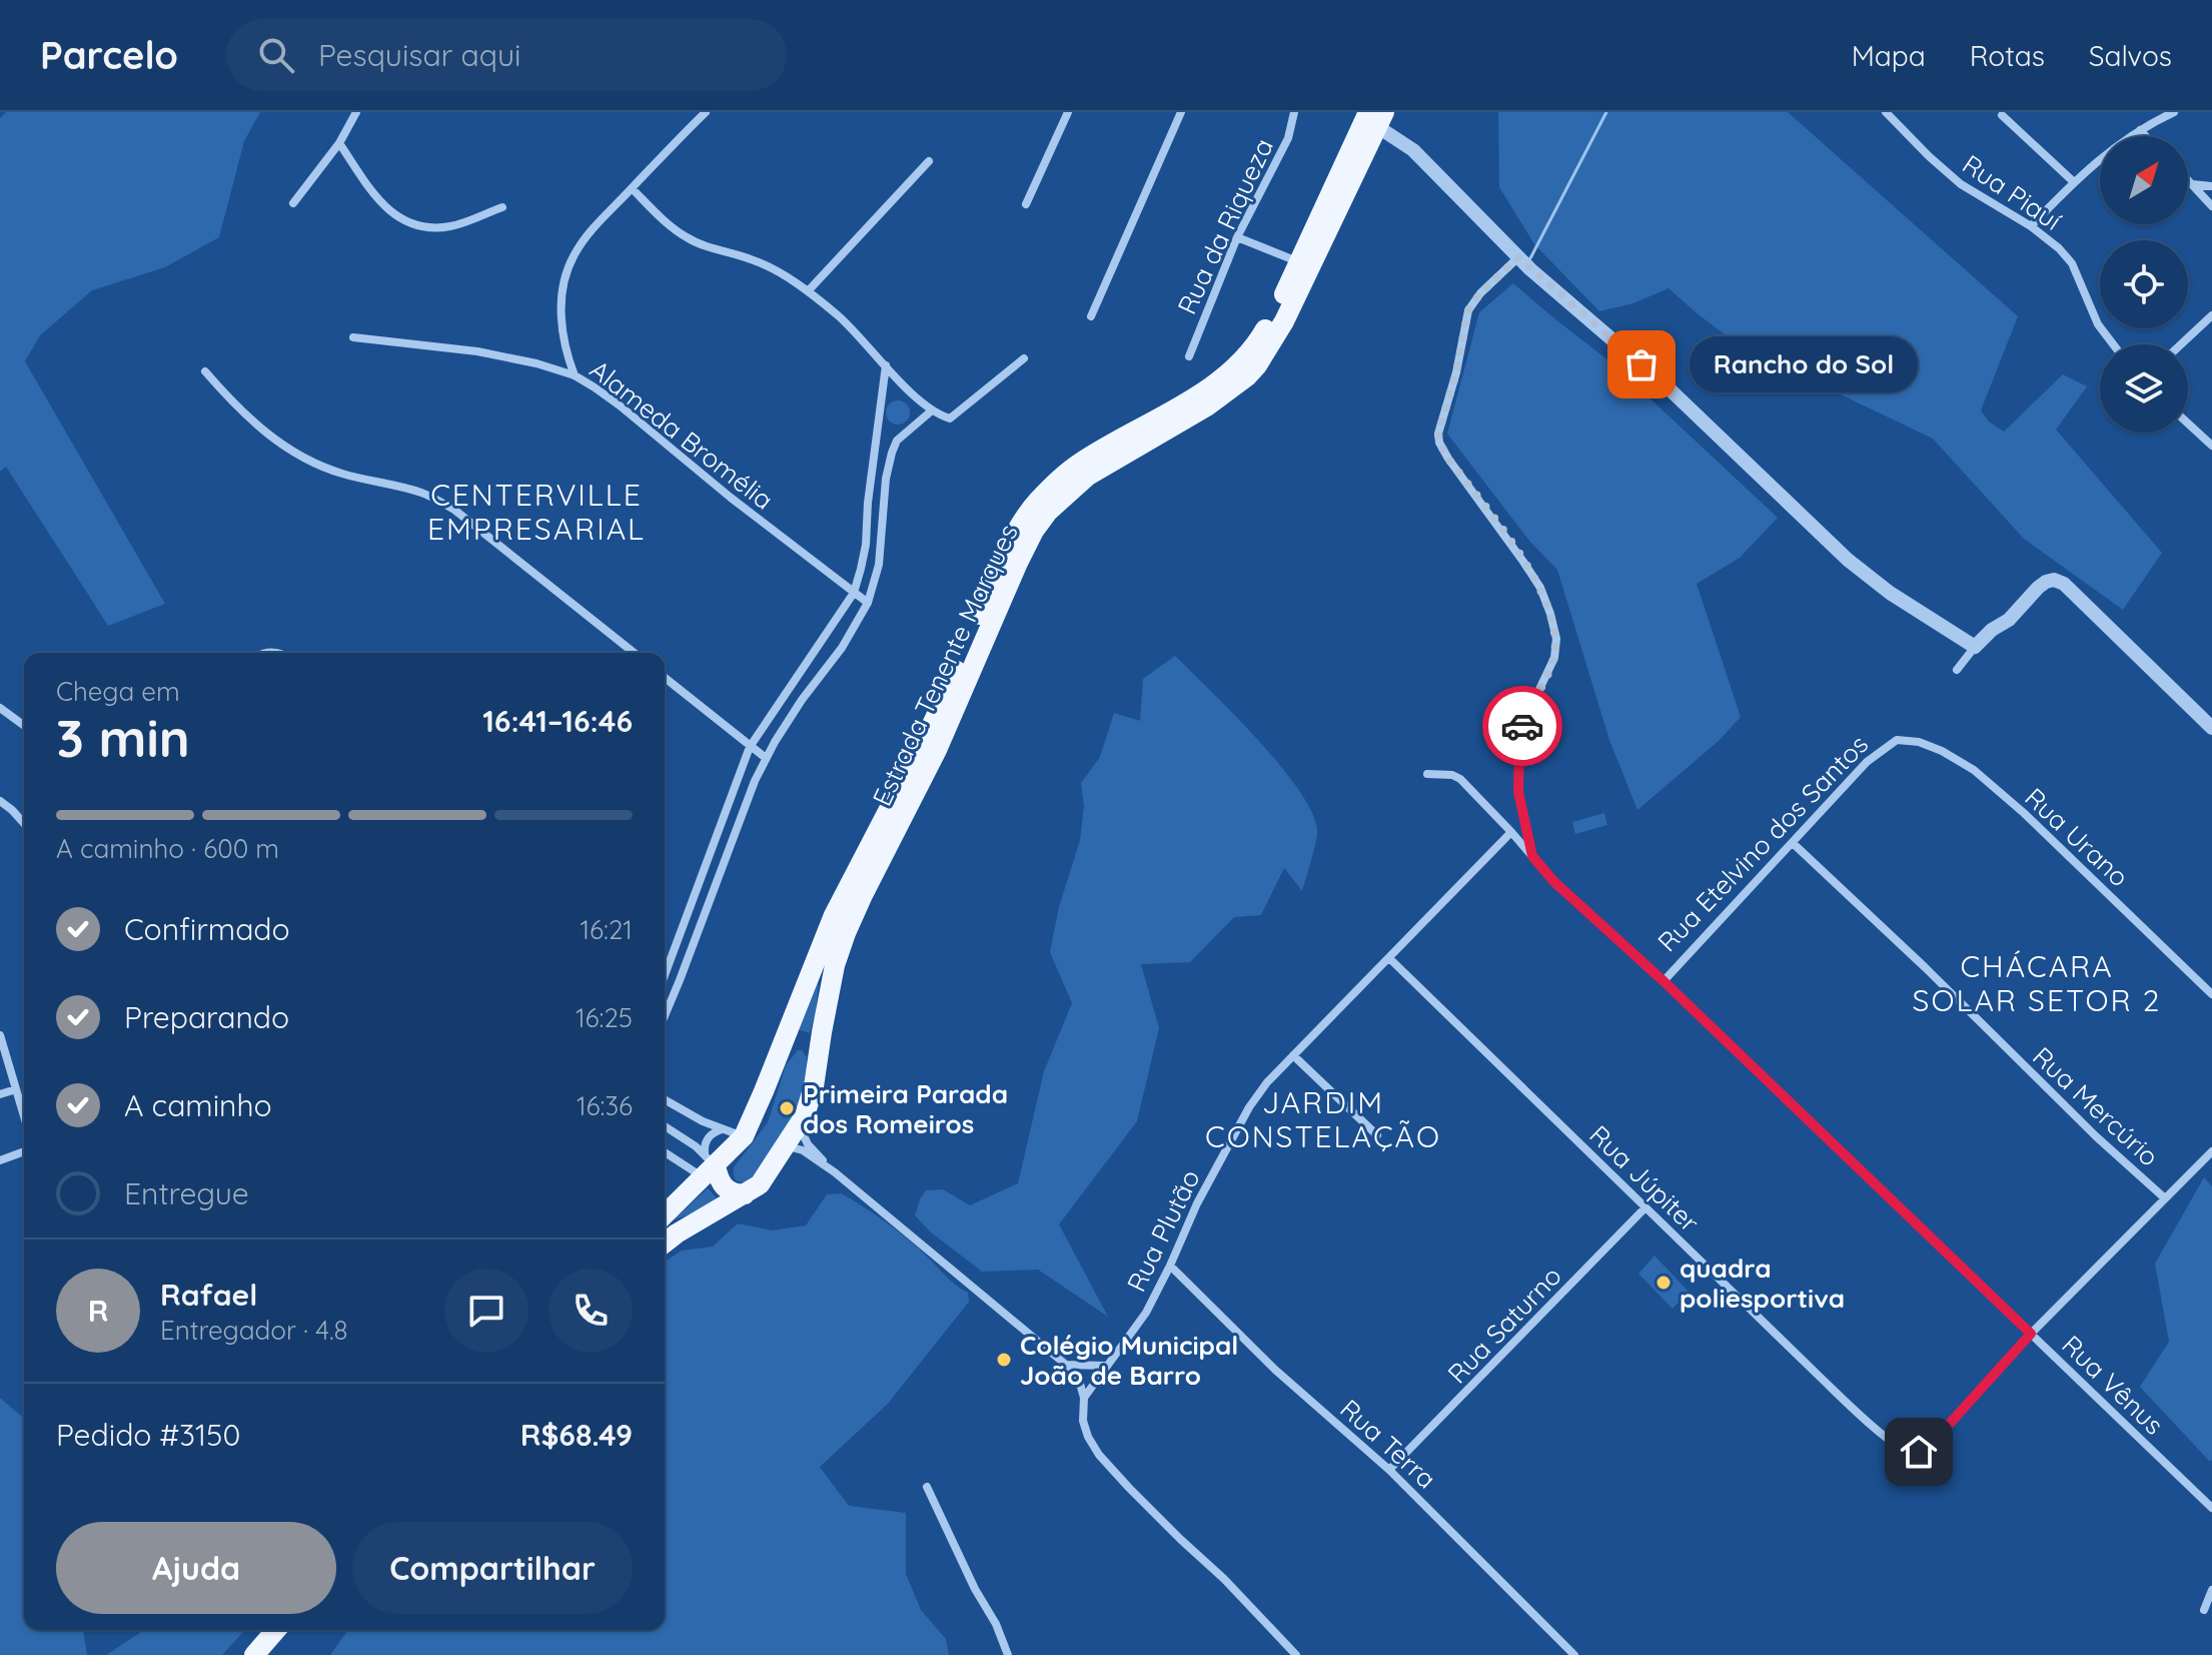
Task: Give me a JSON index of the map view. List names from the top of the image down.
{
  "streets": {
    "main road": ["Estrada Tenente Marques"],
    "street": [
      "Rua Piauí",
      "Rua da Riqueza",
      "Alameda Bromélia",
      "Rua Urano",
      "Rua Etelvino dos Santos",
      "Rua Mercúrio",
      "Rua Júpiter",
      "Rua Plutão",
      "Rua Saturno",
      "Rua Vênus",
      "Rua Terra"
    ]
  },
  "crossings": [
    ["Rua Urano", "Rua Etelvino dos Santos"],
    ["Rua Etelvino dos Santos", "Rua Mercúrio"],
    ["Rua Etelvino dos Santos", "Rua Vênus"],
    ["Rua Júpiter", "Rua Plutão"],
    ["Rua Júpiter", "Rua Saturno"],
    ["Rua Júpiter", "Rua Vênus"],
    ["Rua Plutão", "Rua Vênus"],
    ["Rua Plutão", "Rua Terra"],
    ["Rua Saturno", "Rua Terra"]
  ],
  "districts": ["CENTERVILLE EMPRESARIAL", "CHÁCARA SOLAR SETOR 2", "JARDIM CONSTELAÇÃO"],
  "places": [
    "Rancho do Sol",
    "Primeira Parada dos Romeiros",
    "quadra poliesportiva",
    "Colégio Municipal João de Barro"
  ],
  "north": "top right",
  "page": {
    "header": "Parcelo",
    "search": "Pesquisar aqui",
    "nav": ["Mapa", "Rotas", "Salvos"],
    "bubble": "Rancho do Sol",
    "heading": ["3 min", "Chega em", "16:41–16:46"],
    "panel": [
      "Rafael",
      "Entregador · 4.8",
      "Pedido #3150",
      "R$68.49"
    ],
    "bar": "A caminho · 600 m",
    "list": [
      ["Confirmado", "16:21"],
      ["Preparando", "16:25"],
      ["A caminho", "16:36"],
      "Entregue"
    ],
    "round": "R",
    "buttons": ["Ajuda", "Compartilhar"]
  }
}
